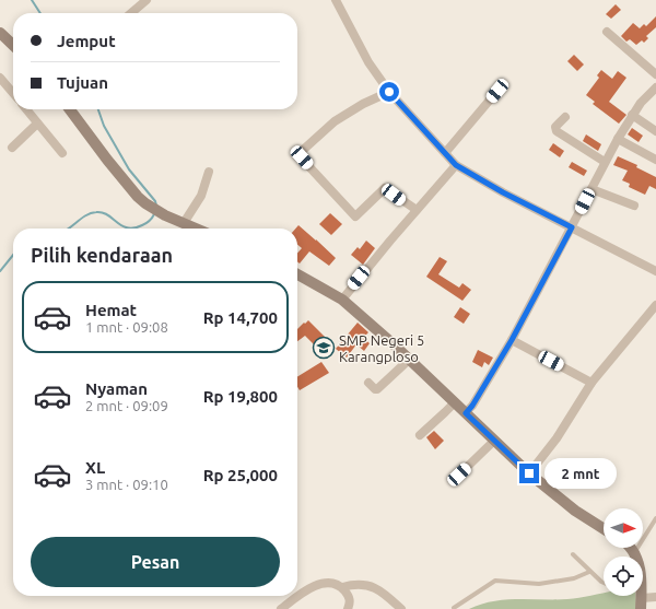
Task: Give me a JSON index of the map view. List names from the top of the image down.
{
  "places": {
    "school or university": ["SMP Negeri 5 Karangploso"]
  },
  "north": "right",
  "page": {
    "banner": ["Jemput", "Tujuan"],
    "heading": "Pilih kendaraan",
    "list": [
      {
        "name": "Hemat",
        "note": "1 mnt · 09:08",
        "value": "Rp 14,700"
      },
      {
        "name": "Nyaman",
        "note": "2 mnt · 09:09",
        "value": "Rp 19,800"
      },
      {
        "name": "XL",
        "note": "3 mnt · 09:10",
        "value": "Rp 25,000"
      }
    ],
    "bubble": "2 mnt",
    "buttons": "Pesan"
  }
}
